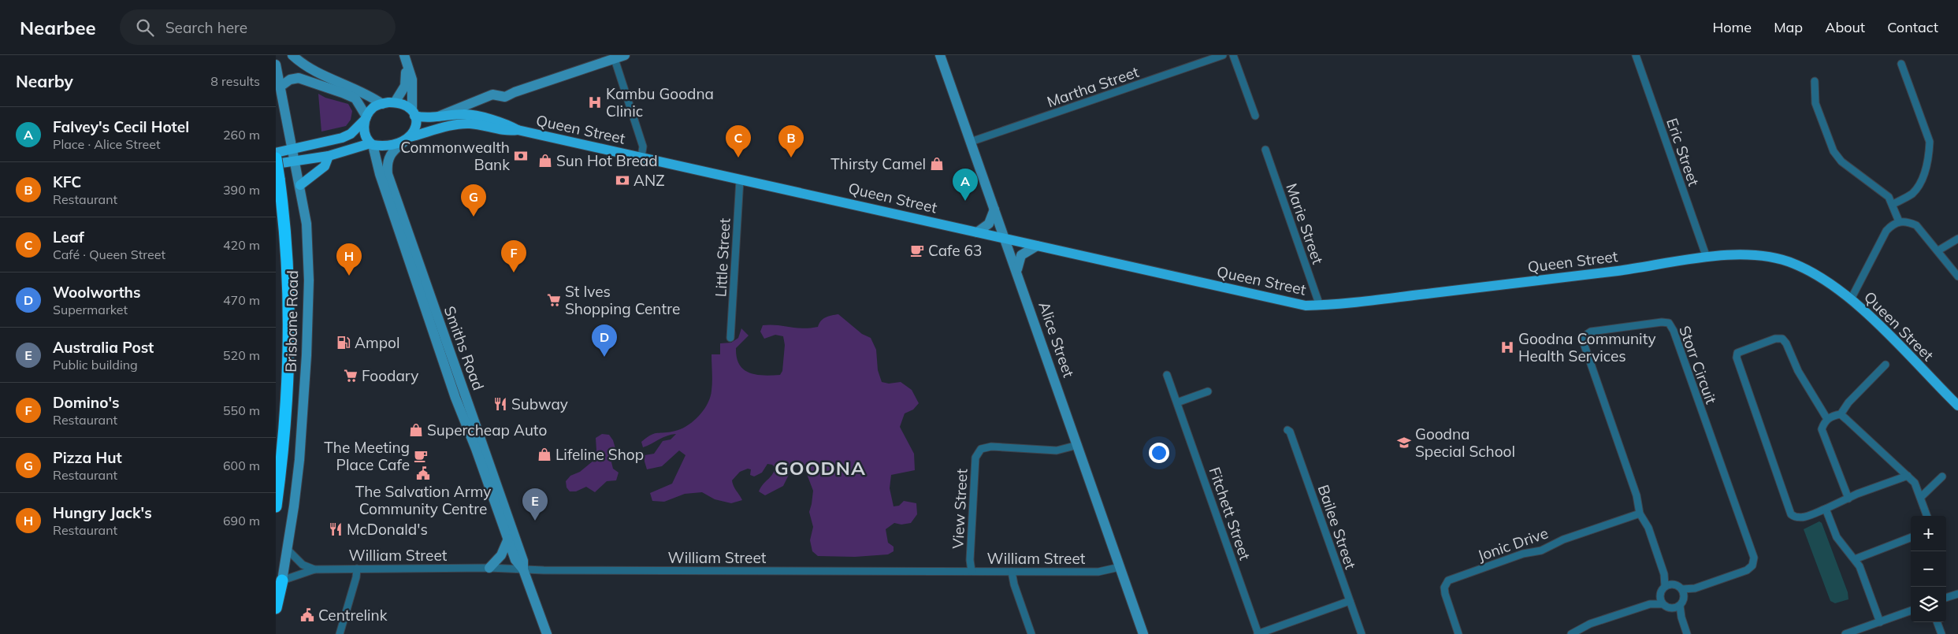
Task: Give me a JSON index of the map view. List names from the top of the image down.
{
  "streets": {
    "main road": ["Queen Street"],
    "street": [
      "Martha Street",
      "Eric Street",
      "Marie Street",
      "Little Street",
      "Brisbane Road",
      "Alice Street",
      "Smiths Road",
      "Storr Circuit",
      "View Street",
      "Fitchett Street",
      "Bailee Street",
      "Jonic Drive",
      "William Street"
    ]
  },
  "crossings": [
    ["Martha Street", "Alice Street"],
    ["Queen Street", "Eric Street"],
    ["Queen Street", "Marie Street"],
    ["Queen Street", "Little Street"],
    ["Queen Street", "Alice Street"],
    ["Queen Street", "Smiths Road"],
    ["Brisbane Road", "William Street"],
    ["Alice Street", "View Street"],
    ["Alice Street", "William Street"],
    ["Smiths Road", "William Street"],
    ["Storr Circuit", "Jonic Drive"],
    ["View Street", "William Street"]
  ],
  "districts": ["GOODNA"],
  "places": {
    "hospital": ["Kambu Goodna Clinic", "Goodna Community Health Services"],
    "bank": ["Commonwealth Bank", "ANZ"],
    "shop": [
      "Sun Hot Bread",
      "Thirsty Camel",
      "Supercheap Auto",
      "Lifeline Shop"
    ],
    "cafe": ["Cafe 63", "The Meeting Place Cafe"],
    "supermarket": ["St Ives Shopping Centre", "Foodary"],
    "fuel station": ["Ampol"],
    "restaurant": ["Subway", "McDonald's"],
    "school or university": ["Goodna Special School"],
    "public building": ["The Salvation Army Community Centre", "Centrelink"]
  },
  "page": {
    "header": "Nearbee",
    "search": "Search here",
    "nav": [
      "Home",
      "Map",
      "About",
      "Contact"
    ],
    "heading": ["Nearby", "8 results"],
    "list": [
      {
        "mark": "A",
        "name": "Falvey's Cecil Hotel",
        "note": "Place · Alice Street",
        "value": "260 m"
      },
      {
        "mark": "B",
        "name": "KFC",
        "note": "Restaurant",
        "value": "390 m"
      },
      {
        "mark": "C",
        "name": "Leaf",
        "note": "Café · Queen Street",
        "value": "420 m"
      },
      {
        "mark": "D",
        "name": "Woolworths",
        "note": "Supermarket",
        "value": "470 m"
      },
      {
        "mark": "E",
        "name": "Australia Post",
        "note": "Public building",
        "value": "520 m"
      },
      {
        "mark": "F",
        "name": "Domino's",
        "note": "Restaurant",
        "value": "550 m"
      },
      {
        "mark": "G",
        "name": "Pizza Hut",
        "note": "Restaurant",
        "value": "600 m"
      },
      {
        "mark": "H",
        "name": "Hungry Jack's",
        "note": "Restaurant",
        "value": "690 m"
      }
    ],
    "pins": [
      "B",
      "C",
      "A",
      "G",
      "F",
      "H",
      "D",
      "E"
    ],
    "map_buttons": ["+", "−"]
  }
}
